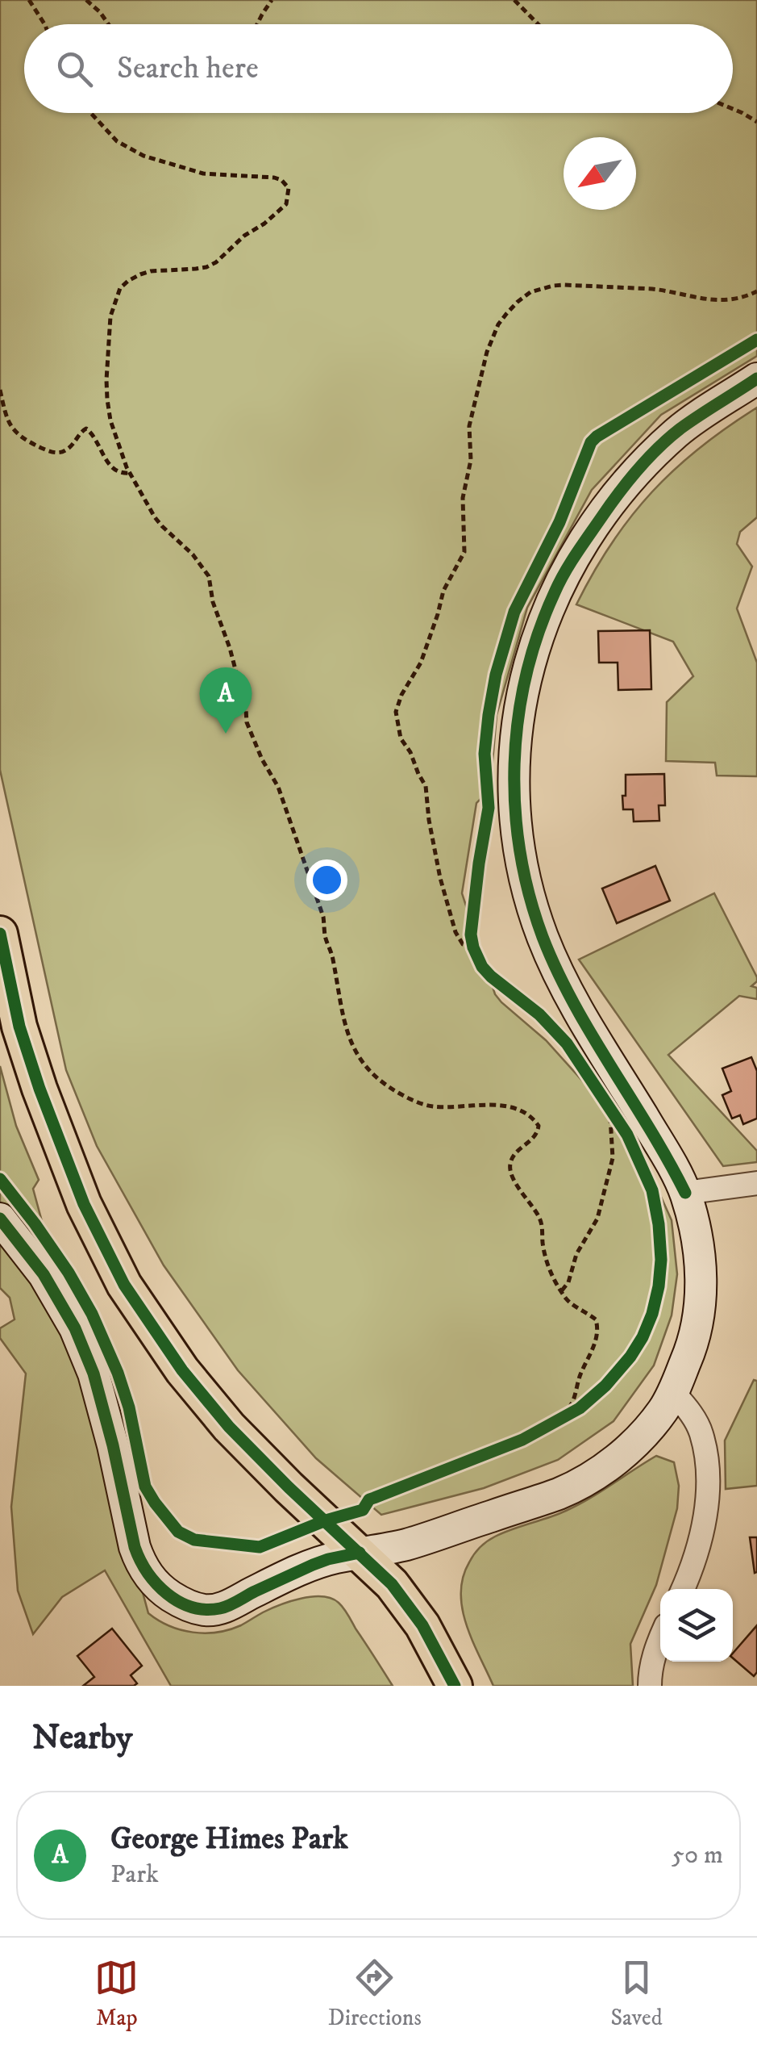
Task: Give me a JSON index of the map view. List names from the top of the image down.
{
  "north": "bottom left",
  "page": {
    "search": "Search here",
    "pins": "A",
    "heading": "Nearby",
    "list": [
      {
        "mark": "A",
        "name": "George Himes Park",
        "note": "Park",
        "value": "50 m"
      }
    ],
    "nav": ["Map", "Directions", "Saved"]
  }
}
